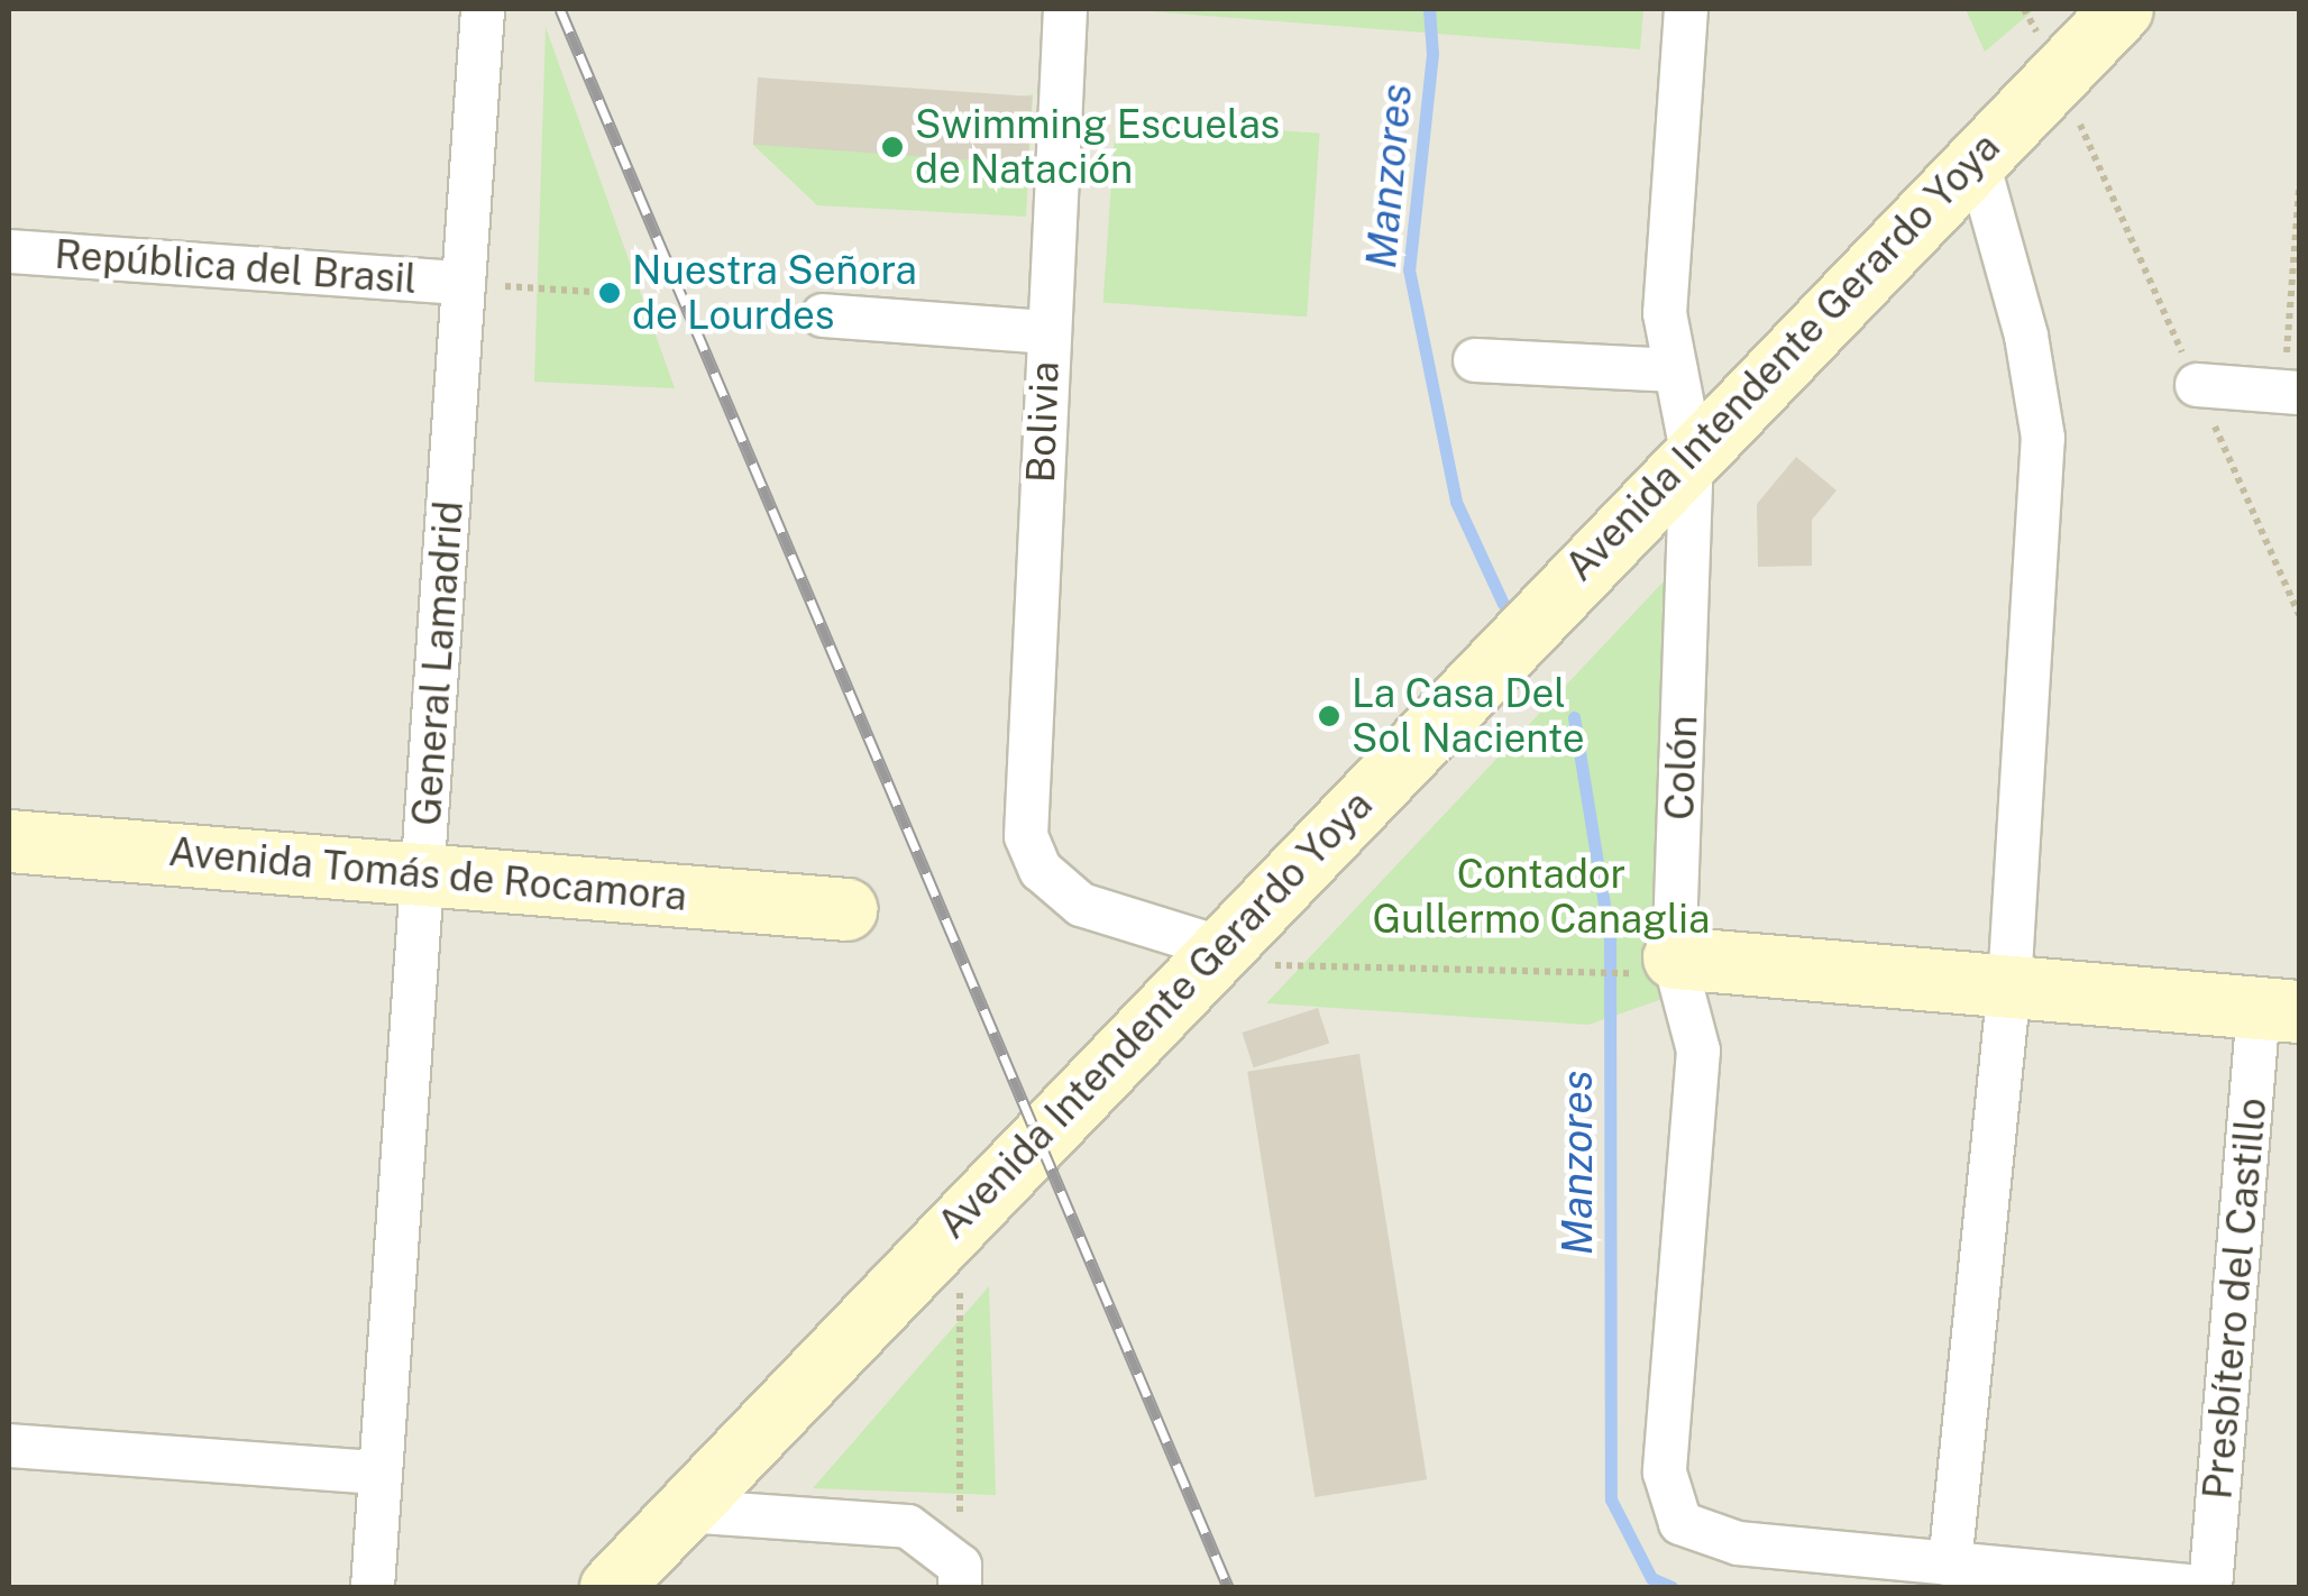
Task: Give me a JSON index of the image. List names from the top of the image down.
{
  "streets": {
    "main road": ["Avenida Intendente Gerardo Yoya", "Avenida Tomás de Rocamora"],
    "street": [
      "República del Brasil",
      "Bolivia",
      "General Lamadrid",
      "Colón",
      "Presbítero del Castillo"
    ]
  },
  "crossings": [
    ["República del Brasil", "General Lamadrid"],
    ["Avenida Intendente Gerardo Yoya", "Bolivia"],
    ["Avenida Intendente Gerardo Yoya", "Colón"],
    ["General Lamadrid", "Avenida Tomás de Rocamora"]
  ],
  "water": ["Manzores"],
  "parks": ["Contador Gullermo Canaglia"],
  "places": ["Swimming Escuelas de Natación", "Nuestra Señora de Lourdes", "La Casa Del Sol Naciente"]
}
